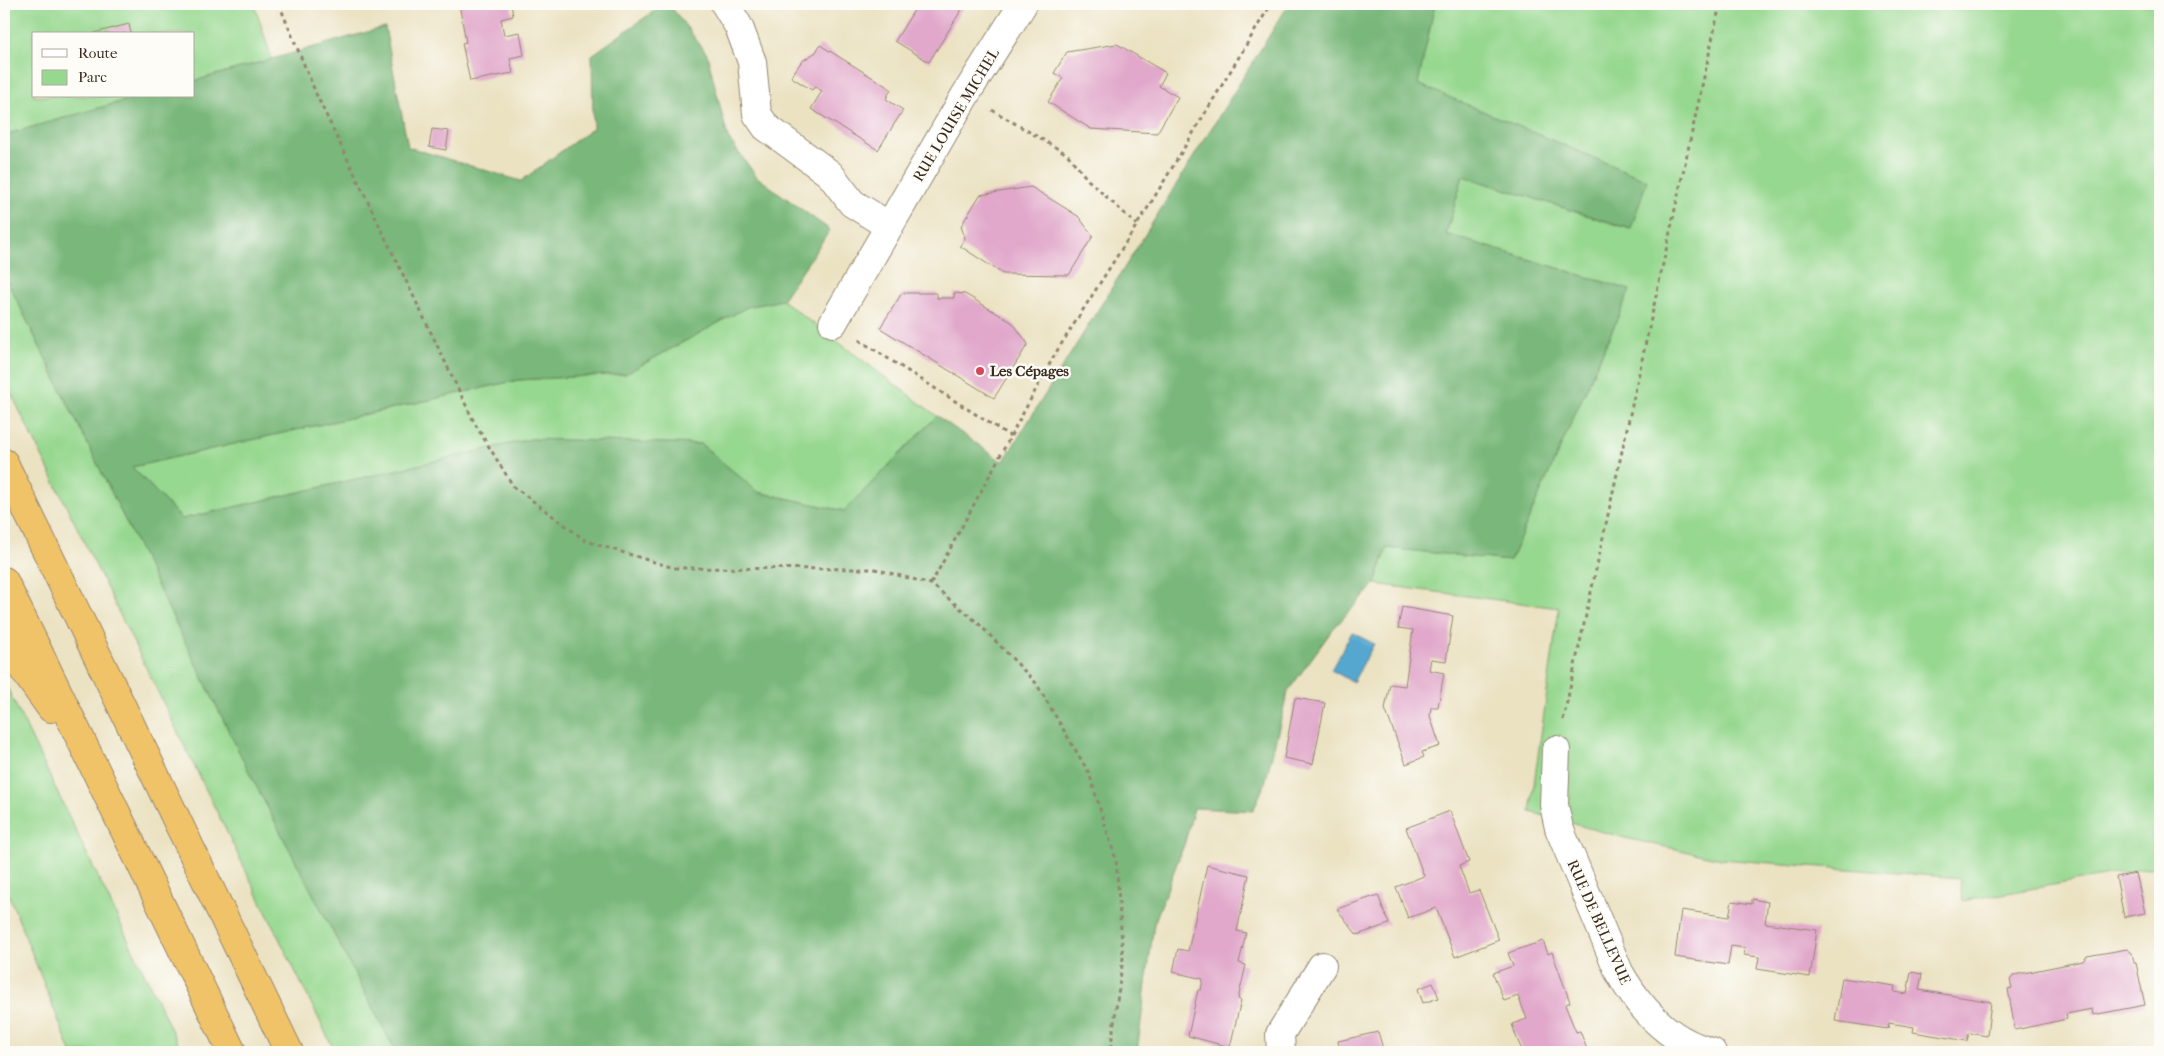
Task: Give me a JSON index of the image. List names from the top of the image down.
{
  "streets": {
    "street": ["RUE LOUISE MICHEL", "RUE DE BELLEVUE"]
  },
  "places": ["Les Cépages"],
  "legend": ["Route", "Parc"]
}
